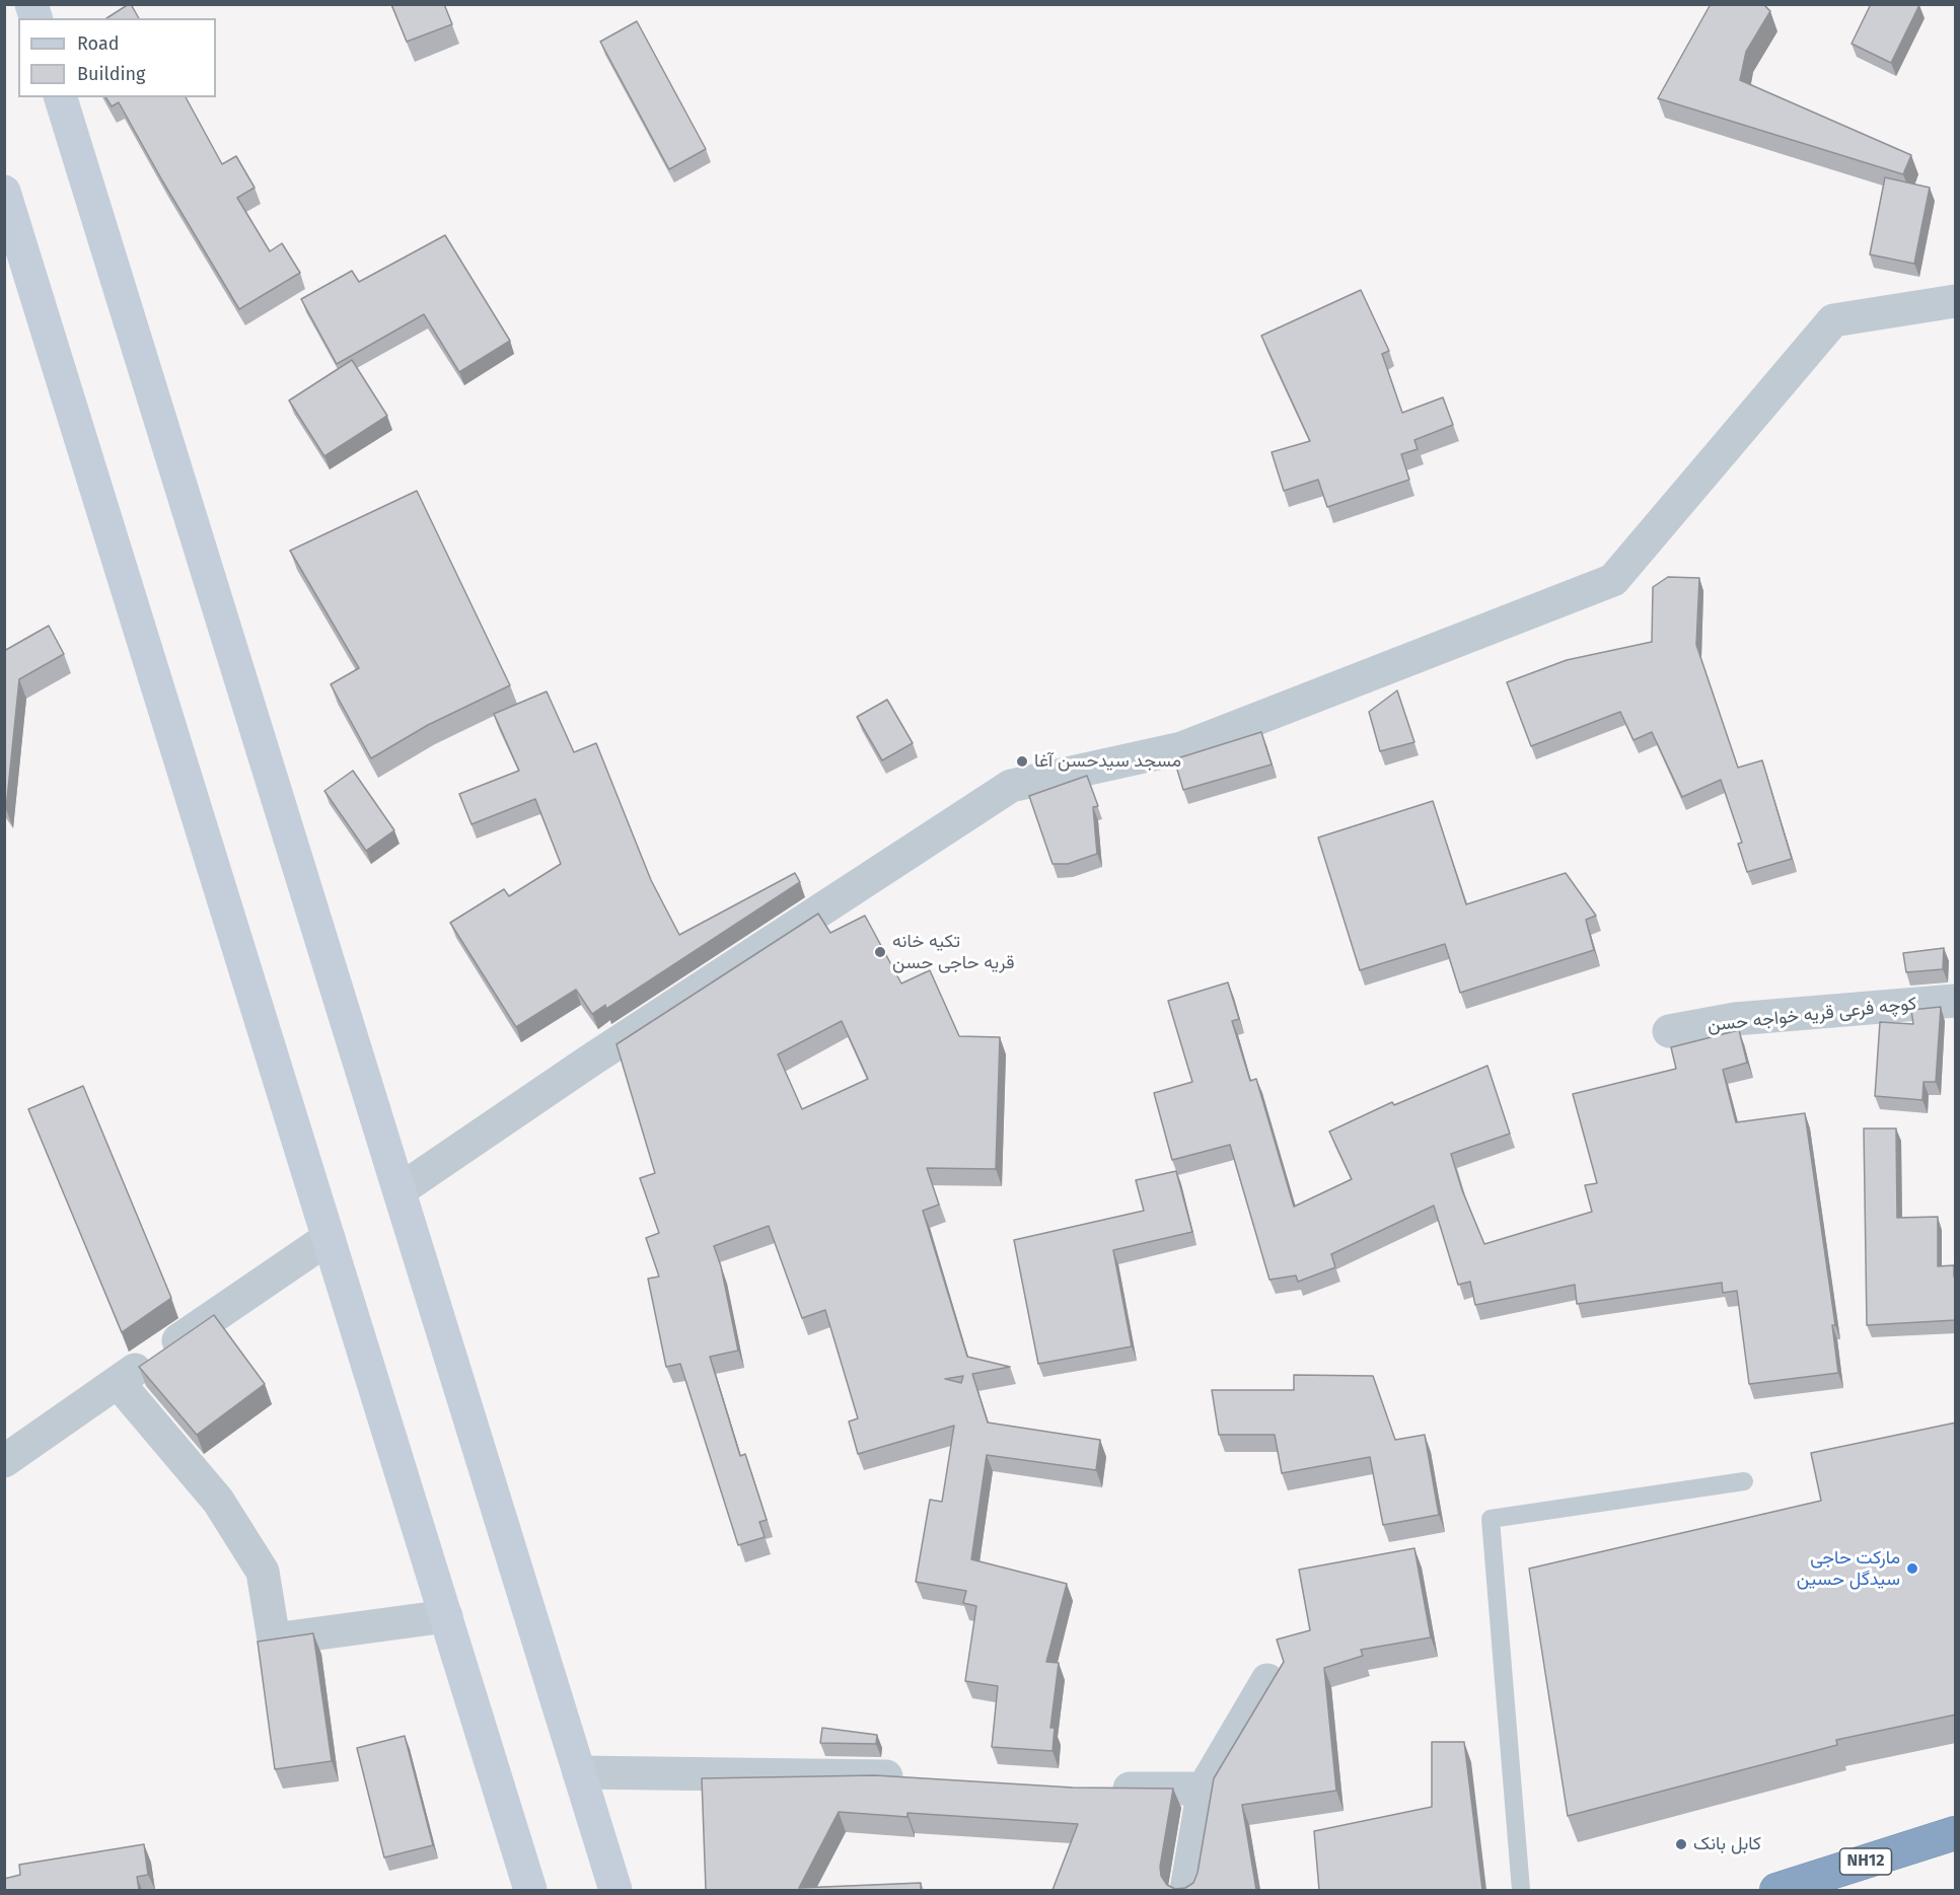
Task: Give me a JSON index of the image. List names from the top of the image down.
{
  "streets": {
    "highway": ["NH12"],
    "street": ["کوچه فرعی قریه خواجه حسن"]
  },
  "places": [
    "مسجد سیدحسن آغا",
    "تکیه خانه قریه حاجی حسن",
    "مارکت حاجی سیدگل حسین",
    "کابل بانک"
  ],
  "legend": ["Road", "Building"]
}
